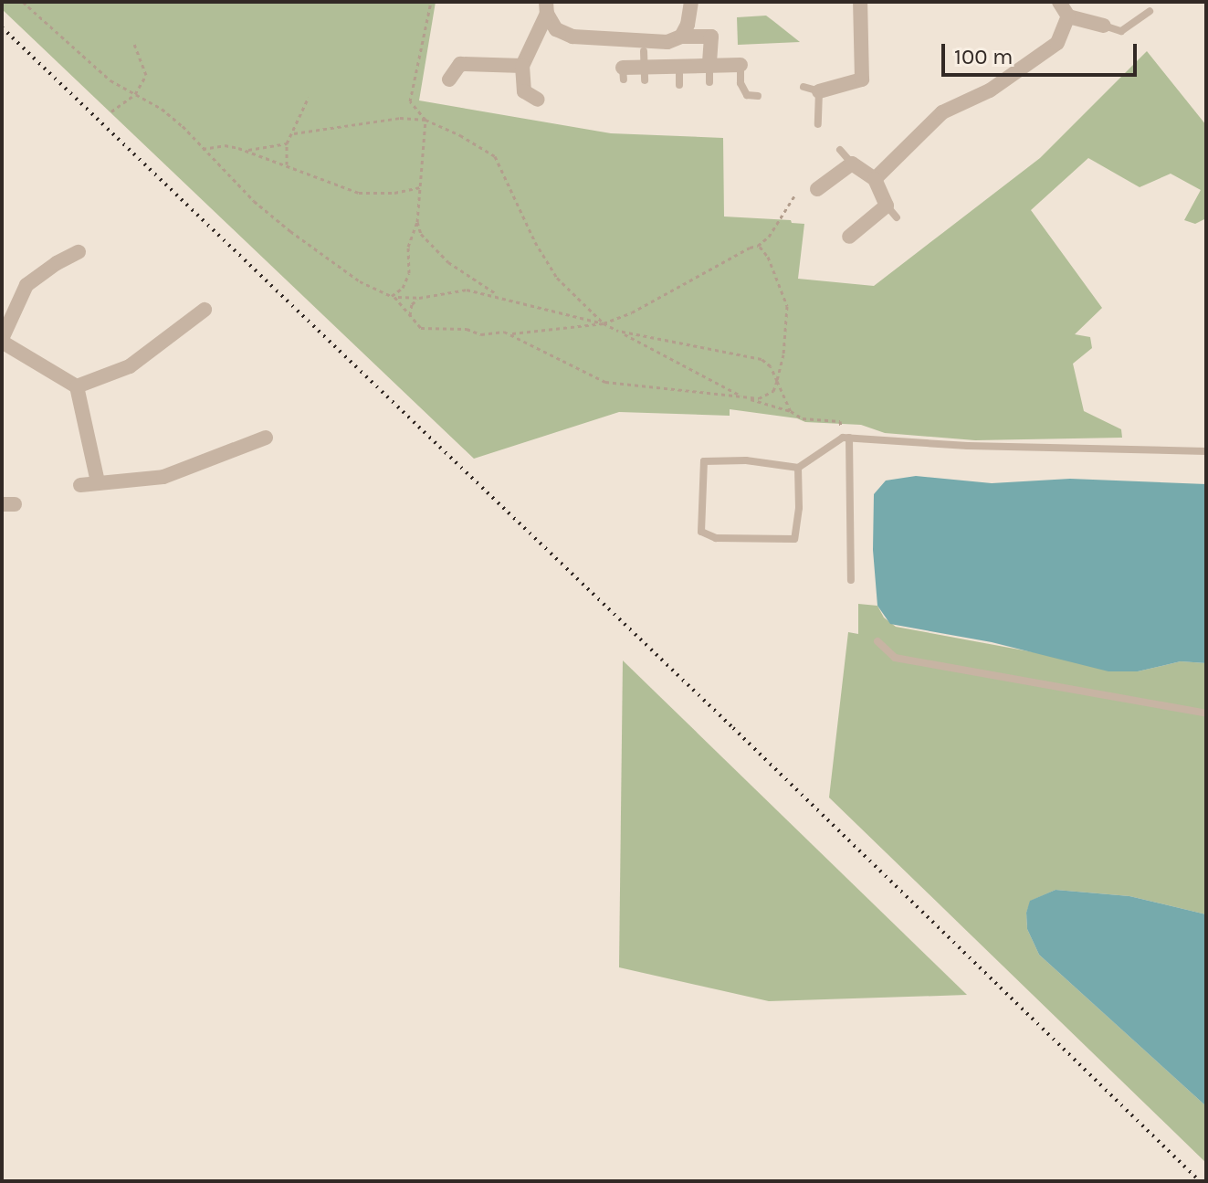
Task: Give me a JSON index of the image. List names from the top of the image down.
{
  "scale_bar": "100 m"
}
